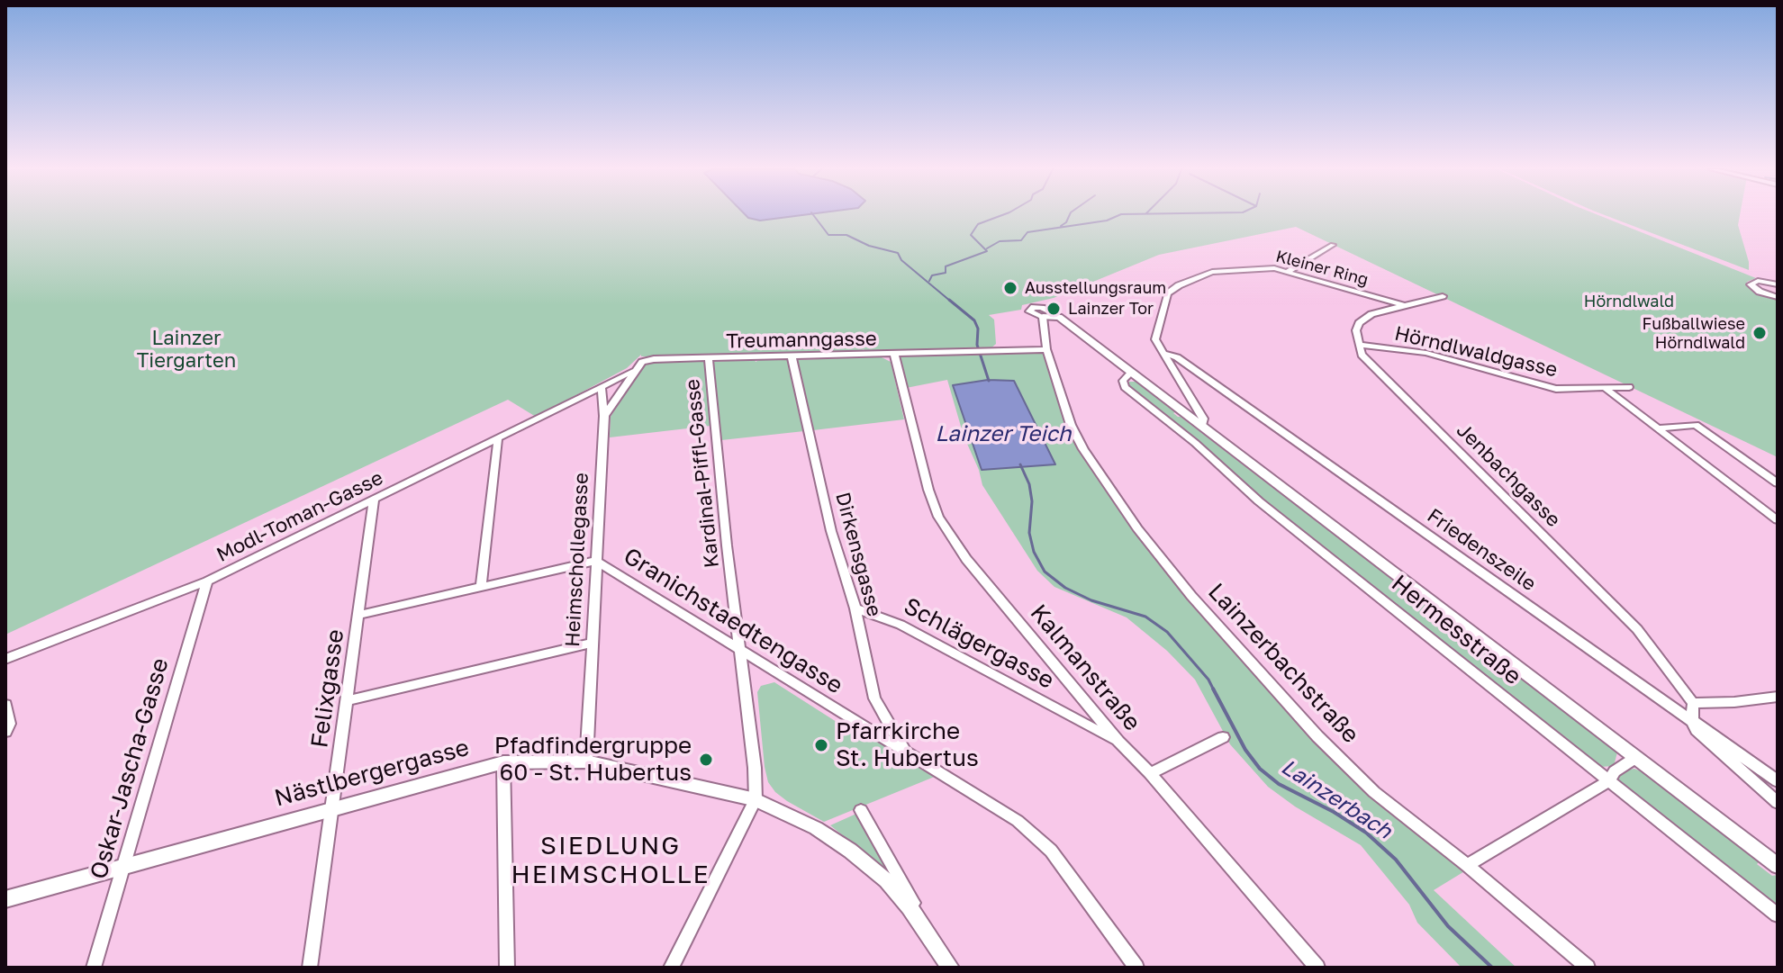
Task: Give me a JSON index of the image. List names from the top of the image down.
{
  "streets": {
    "street": [
      "Kleiner Ring",
      "Treumanngasse",
      "Hörndlwaldgasse",
      "Kardinal-Piffl-Gasse",
      "Jenbachgasse",
      "Modl-Toman-Gasse",
      "Friedenszeile",
      "Dirkensgasse",
      "Heimschollegasse",
      "Granichstaedtengasse",
      "Hermesstraße",
      "Schlägergasse",
      "Lainzerbachstraße",
      "Kalmanstraße",
      "Felixgasse",
      "Oskar-Jascha-Gasse",
      "Nästlbergergasse"
    ]
  },
  "crossings": [
    ["Kleiner Ring", "Friedenszeile"],
    ["Kleiner Ring", "Hermesstraße"],
    ["Treumanngasse", "Kardinal-Piffl-Gasse"],
    ["Treumanngasse", "Modl-Toman-Gasse"],
    ["Treumanngasse", "Dirkensgasse"],
    ["Treumanngasse", "Heimschollegasse"],
    ["Treumanngasse", "Lainzerbachstraße"],
    ["Treumanngasse", "Kalmanstraße"],
    ["Hörndlwaldgasse", "Jenbachgasse"],
    ["Kardinal-Piffl-Gasse", "Granichstaedtengasse"],
    ["Kardinal-Piffl-Gasse", "Nästlbergergasse"],
    ["Modl-Toman-Gasse", "Felixgasse"],
    ["Modl-Toman-Gasse", "Oskar-Jascha-Gasse"],
    ["Dirkensgasse", "Granichstaedtengasse"],
    ["Dirkensgasse", "Schlägergasse"],
    ["Heimschollegasse", "Granichstaedtengasse"],
    ["Heimschollegasse", "Nästlbergergasse"],
    ["Schlägergasse", "Kalmanstraße"],
    ["Felixgasse", "Nästlbergergasse"],
    ["Oskar-Jascha-Gasse", "Nästlbergergasse"]
  ],
  "districts": ["SIEDLUNG HEIMSCHOLLE"],
  "water": ["Lainzer Teich", "Lainzerbach"],
  "parks": ["Hörndlwald", "Lainzer Tiergarten"],
  "places": [
    "Ausstellungsraum",
    "Lainzer Tor",
    "Fußballwiese Hörndlwald",
    "Pfarrkirche St. Hubertus",
    "Pfadfindergruppe 60 - St. Hubertus"
  ]
}
